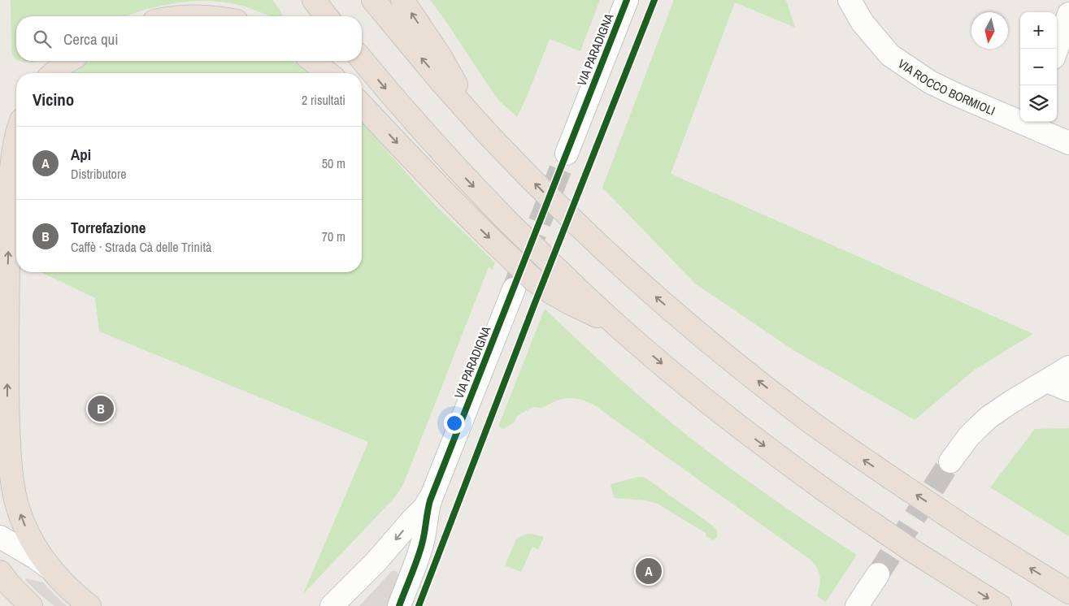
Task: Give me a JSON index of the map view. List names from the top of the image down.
{
  "streets": {
    "street": ["VIA PARADIGNA", "VIA ROCCO BORMIOLI"]
  },
  "north": "bottom",
  "page": {
    "map_buttons": ["+", "−"],
    "search": "Cerca qui",
    "heading": ["Vicino", "2 risultati"],
    "list": [
      {
        "mark": "A",
        "name": "Api",
        "note": "Distributore",
        "value": "50 m"
      },
      {
        "mark": "B",
        "name": "Torrefazione",
        "note": "Caffè · Strada Cà delle Trinità",
        "value": "70 m"
      }
    ],
    "pins": ["B", "A"]
  }
}
